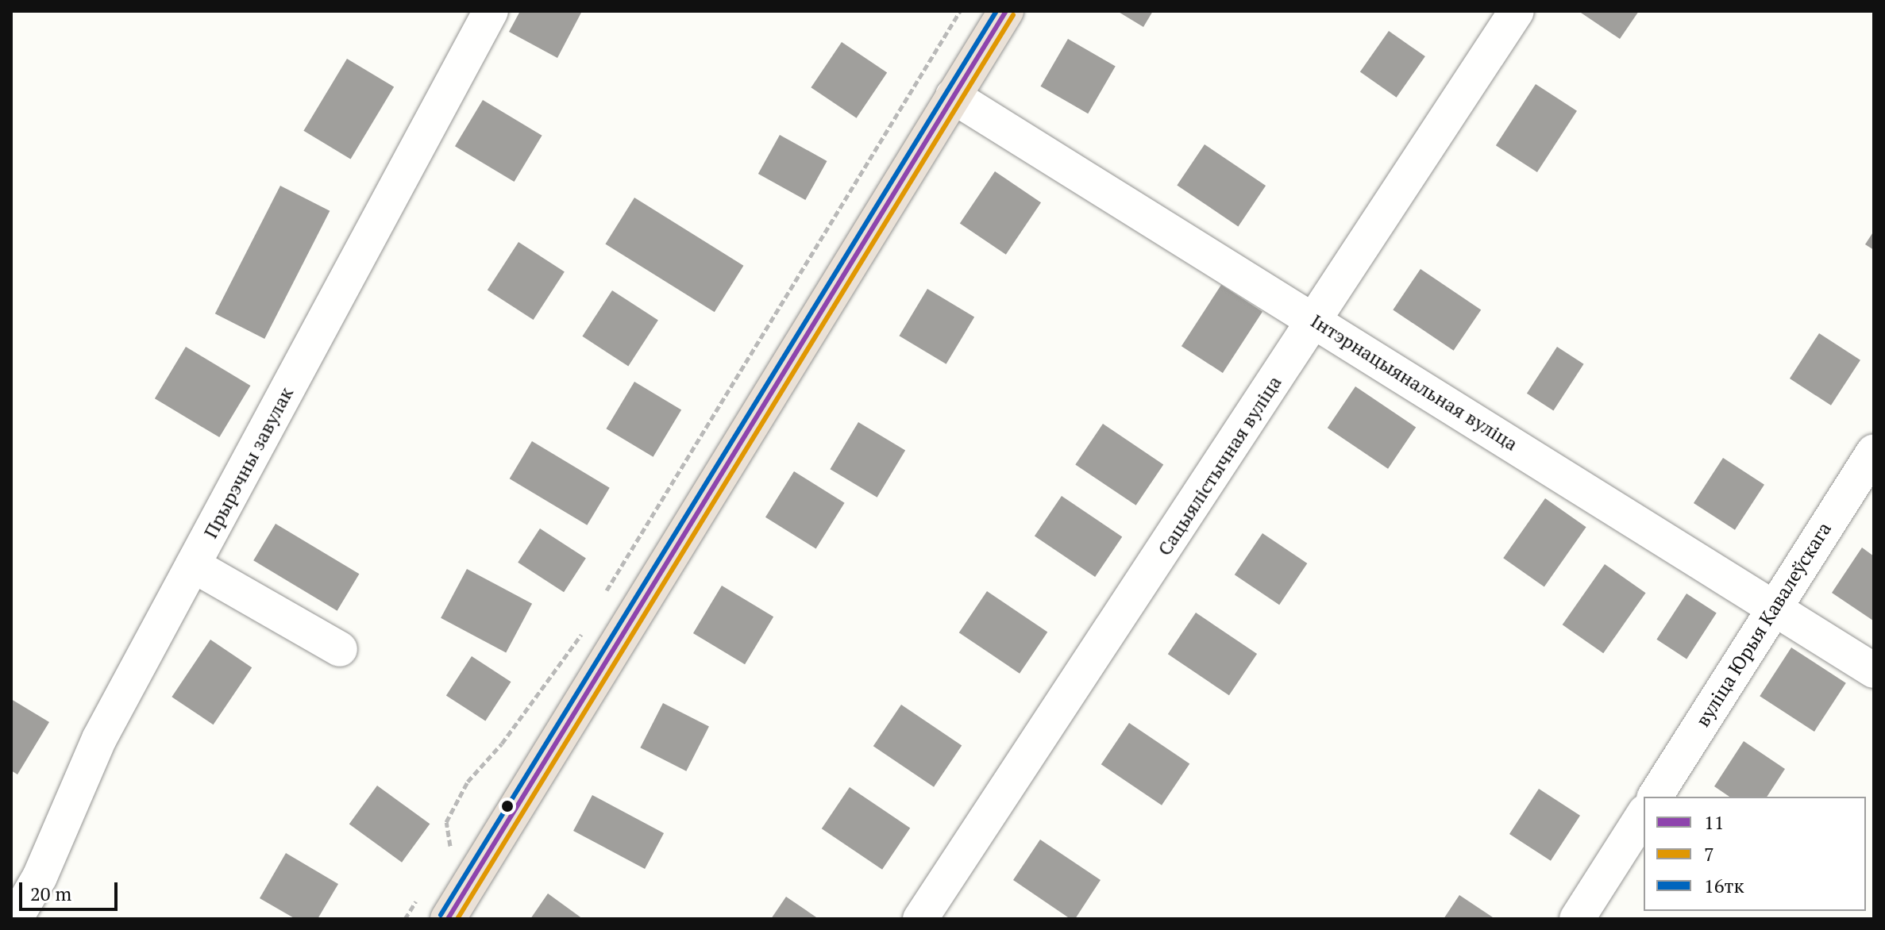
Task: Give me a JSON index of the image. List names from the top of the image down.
{
  "streets": {
    "street": [
      "Інтэрнацыянальная вуліца",
      "Прырэчны завулак",
      "Сацыялістычная вуліца",
      "вуліца Юрыя Кавалеўскага"
    ]
  },
  "crossings": [
    ["Інтэрнацыянальная вуліца", "Сацыялістычная вуліца"],
    ["Інтэрнацыянальная вуліца", "вуліца Юрыя Кавалеўскага"]
  ],
  "lines": ["transit line 11", "transit line 16тк", "transit line 7"],
  "legend": ["11", "7", "16тк"],
  "scale_bar": "20 m"
}
